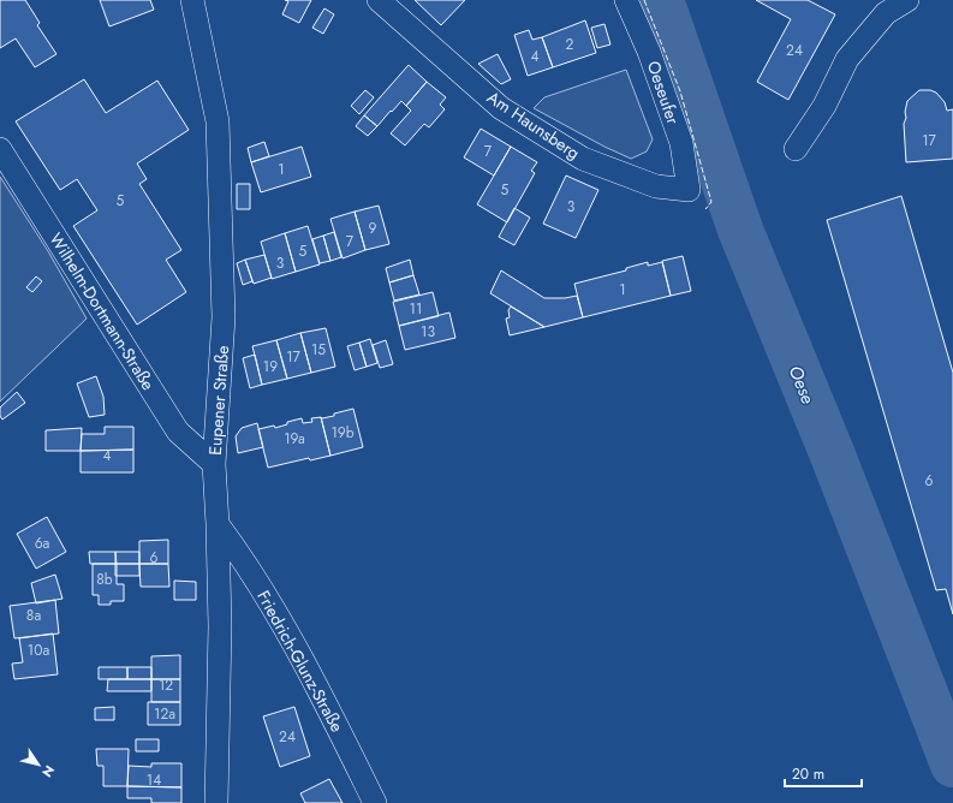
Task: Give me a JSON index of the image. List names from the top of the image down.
{
  "streets": {
    "street": [
      "Oeseufer",
      "Am Haunsberg",
      "Wilhelm-Dortmann-Straße",
      "Eupener Straße",
      "Friedrich-Glunz-Straße"
    ]
  },
  "crossings": [
    ["Oeseufer", "Am Haunsberg"],
    ["Wilhelm-Dortmann-Straße", "Eupener Straße"],
    ["Eupener Straße", "Friedrich-Glunz-Straße"]
  ],
  "water": ["Oese"],
  "house_numbers": [
    "2",
    "24",
    "4",
    "17",
    "7",
    "1",
    "5",
    "5",
    "3",
    "9",
    "7",
    "5",
    "3",
    "1",
    "11",
    "13",
    "15",
    "17",
    "19",
    "19b",
    "19a",
    "4",
    "6",
    "6a",
    "6",
    "8b",
    "8a",
    "10a",
    "12",
    "12a",
    "24",
    "14"
  ],
  "scale_bar": "20 m",
  "north": "bottom right"
}
